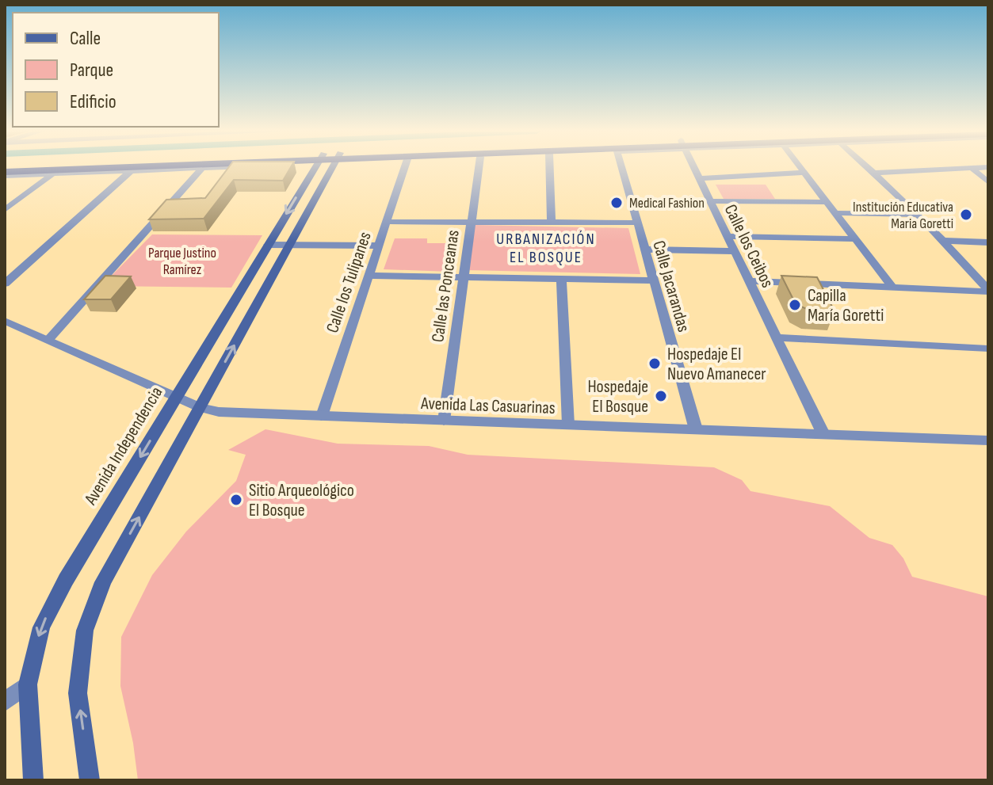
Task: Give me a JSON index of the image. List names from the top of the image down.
{
  "streets": {
    "main road": ["Avenida Independencia"],
    "street": [
      "Calle los Ceibos",
      "Calle los Tulipanes",
      "Calle las Ponceanas",
      "Calle Jacarandas",
      "Avenida Las Casuarinas"
    ]
  },
  "crossings": [
    ["Calle los Ceibos", "Avenida Las Casuarinas"],
    ["Calle los Tulipanes", "Avenida Las Casuarinas"],
    ["Calle las Ponceanas", "Avenida Las Casuarinas"],
    ["Calle Jacarandas", "Avenida Las Casuarinas"],
    ["Avenida Las Casuarinas", "Avenida Independencia"]
  ],
  "districts": ["URBANIZACIÓN EL BOSQUE"],
  "parks": ["Parque Justino Ramírez"],
  "places": [
    "Medical Fashion",
    "Institución Educativa Maria Goretti",
    "Capilla María Goretti",
    "Hospedaje El Nuevo Amanecer",
    "Hospedaje El Bosque",
    "Sitio Arqueológico El Bosque"
  ],
  "legend": ["Calle", "Parque", "Edificio"]
}
